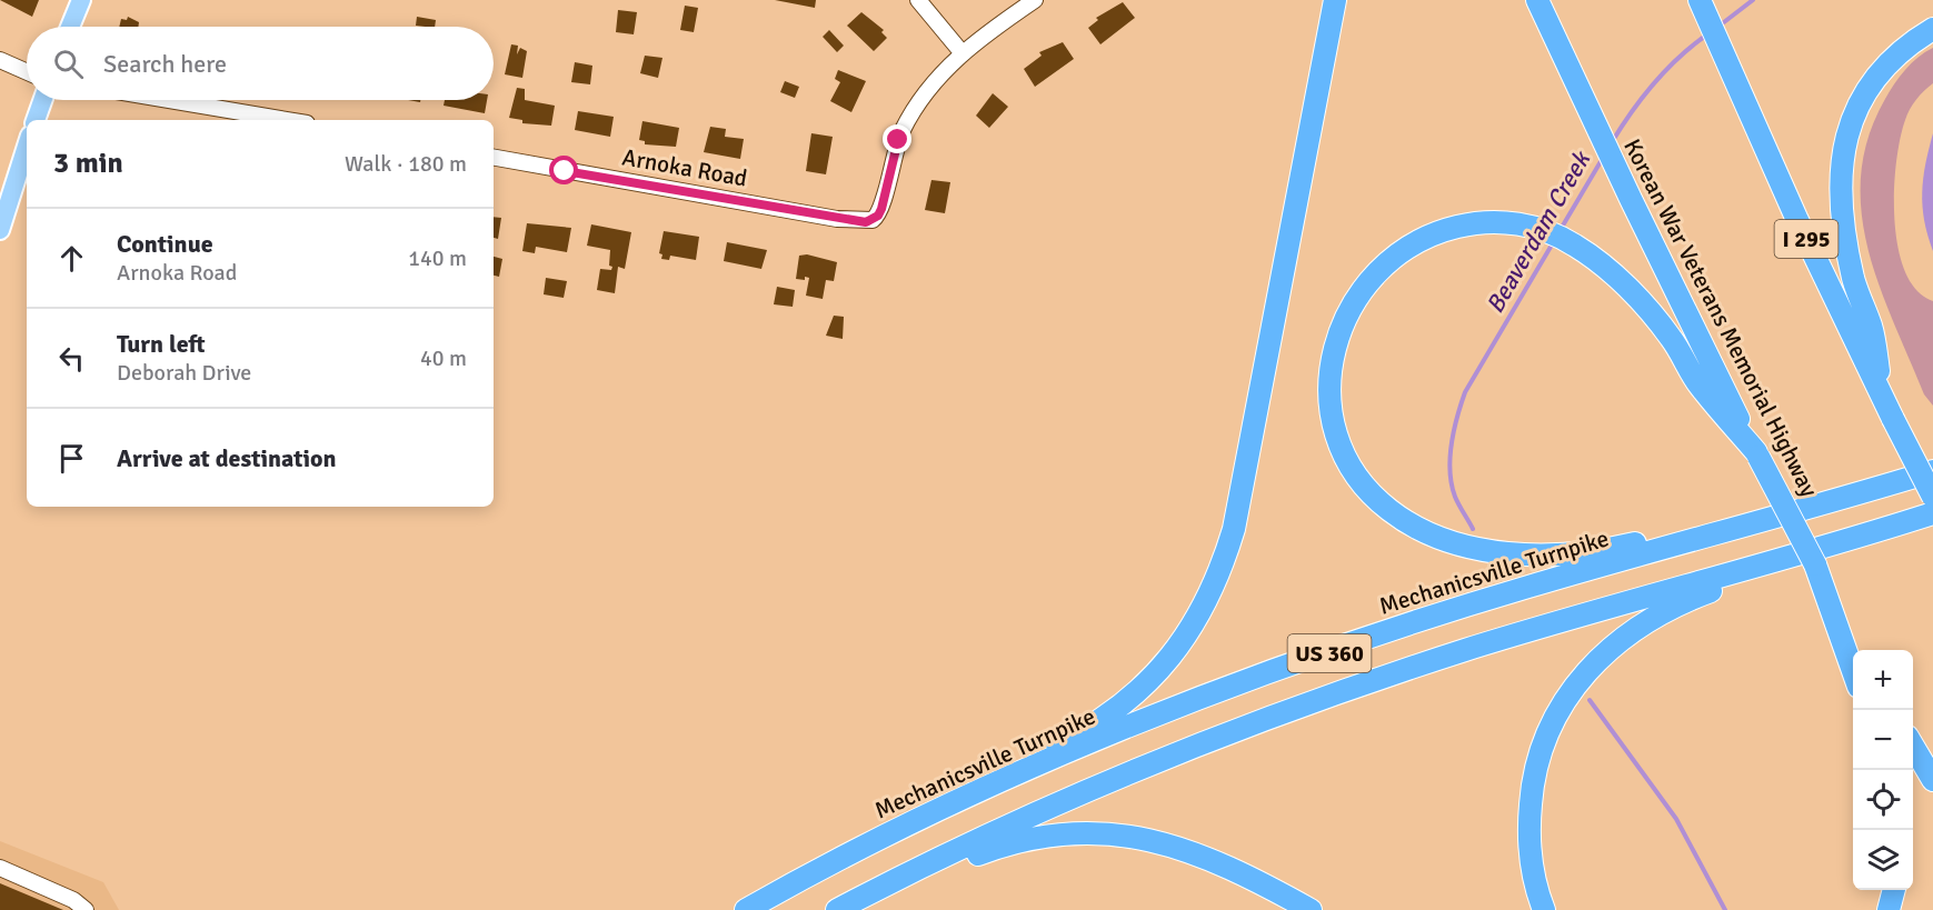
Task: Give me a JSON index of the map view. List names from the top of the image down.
{
  "streets": {
    "highway": [
      "I 295",
      "Korean War Veterans Memorial Highway",
      "Mechanicsville Turnpike",
      "US 360"
    ],
    "street": ["Arnoka Road"]
  },
  "crossings": [
    ["Mechanicsville Turnpike", "US 360"]
  ],
  "water": ["Beaverdam Creek"],
  "page": {
    "search": "Search here",
    "heading": ["3 min", "Walk · 180 m"],
    "list": [
      ["Continue", "Arnoka Road", "140 m"],
      ["Turn left", "Deborah Drive", "40 m"],
      "Arrive at destination"
    ],
    "map_buttons": ["+", "−"]
  }
}
